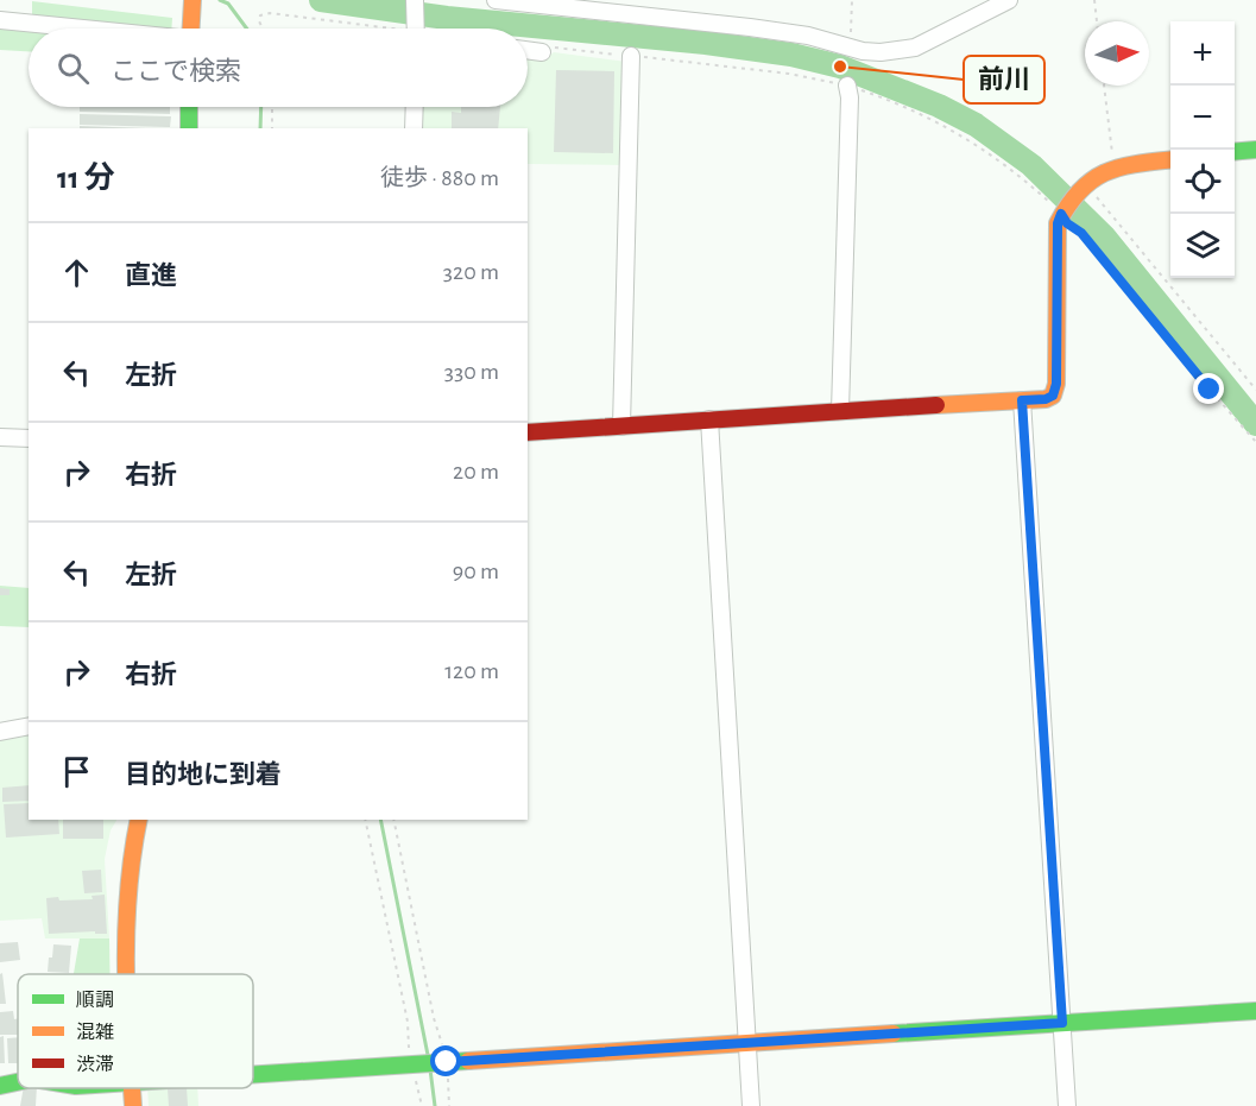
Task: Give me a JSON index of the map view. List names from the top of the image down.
{
  "places": ["前川"],
  "legend": ["順調", "混雑", "渋滞"],
  "north": "right",
  "page": {
    "map_buttons": ["+", "−"],
    "search": "ここで検索",
    "heading": ["11 分", "徒歩 · 880 m"],
    "list": [
      ["直進", "320 m"],
      ["左折", "330 m"],
      ["右折", "20 m"],
      ["左折", "90 m"],
      ["右折", "120 m"],
      "目的地に到着"
    ]
  }
}
